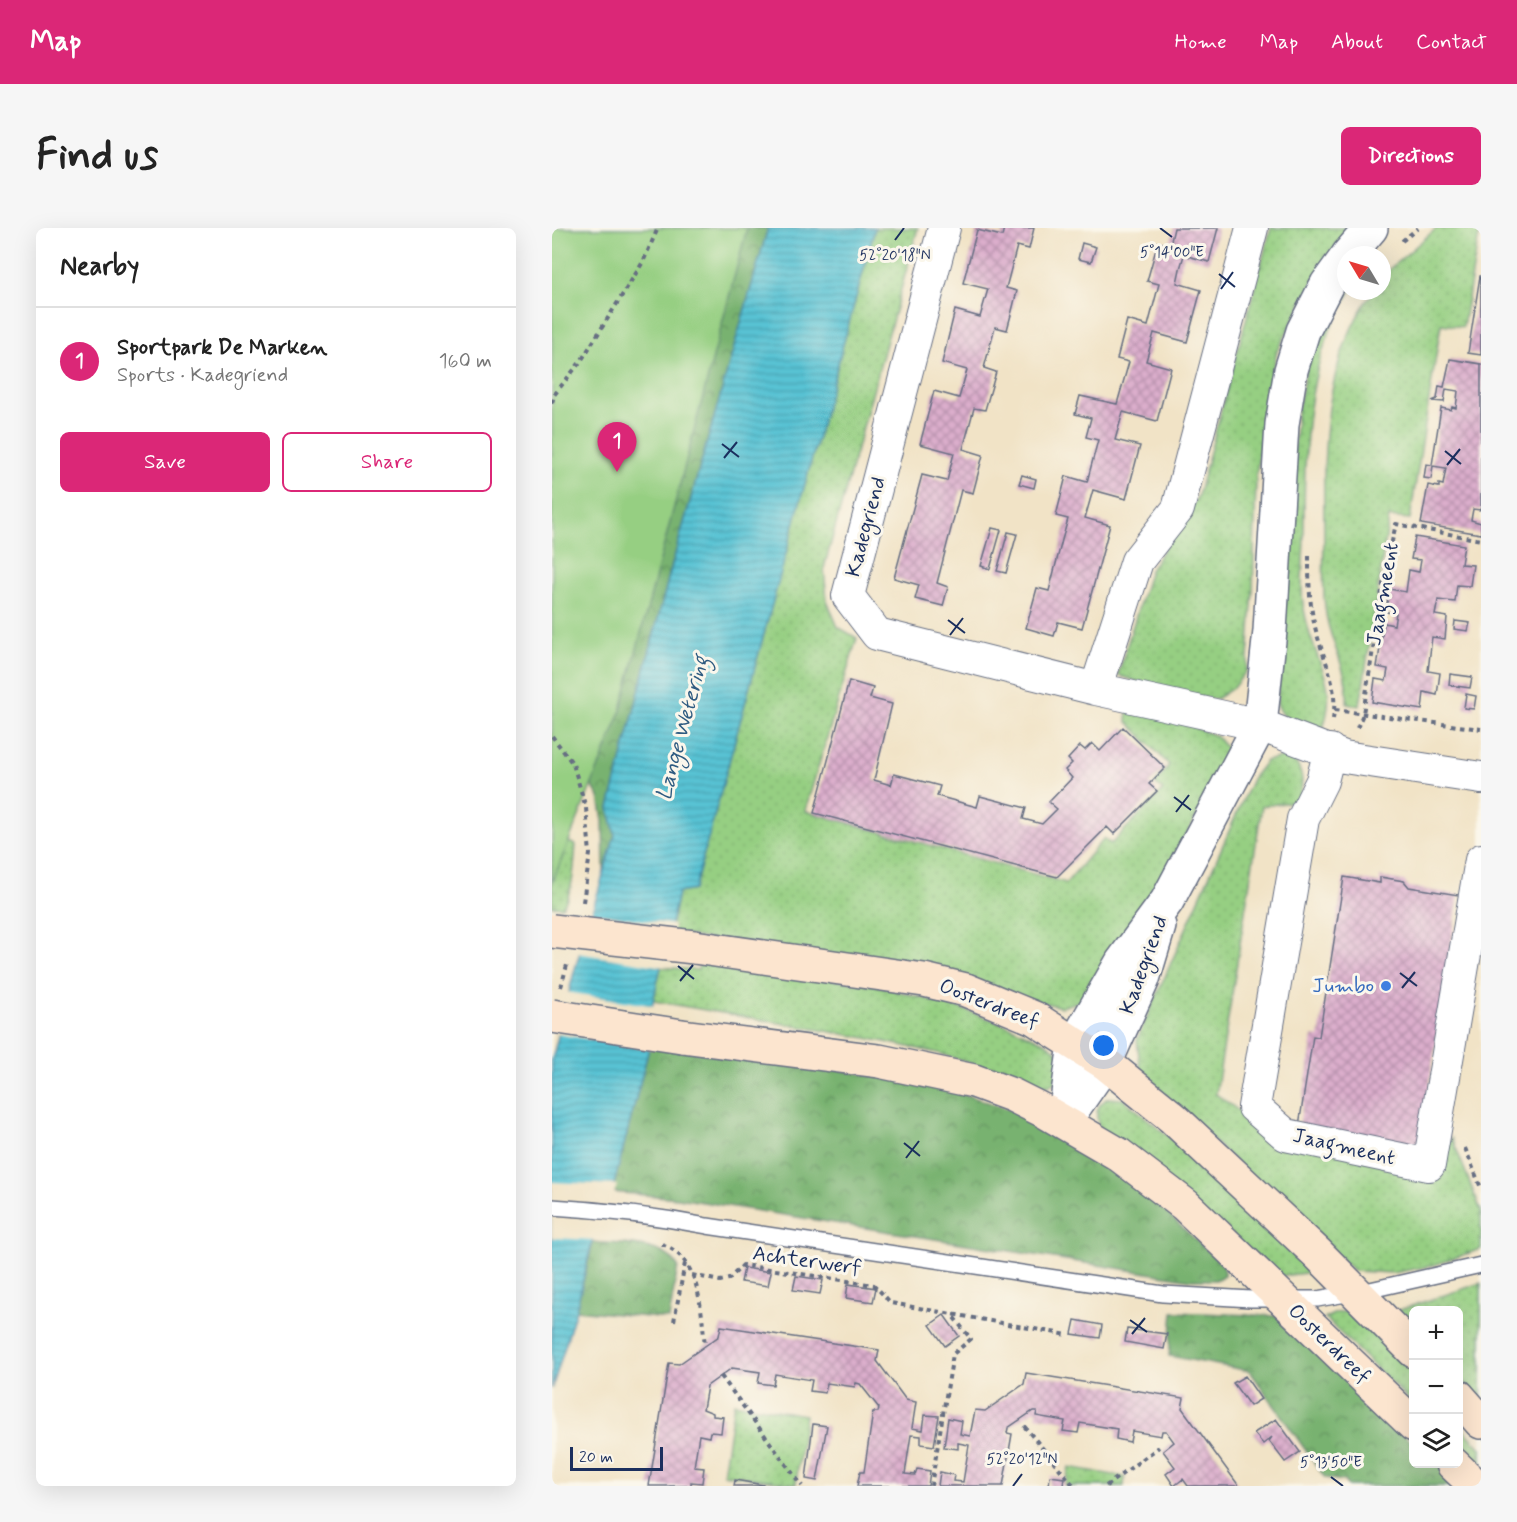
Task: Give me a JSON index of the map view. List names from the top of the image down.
{
  "streets": {
    "main road": ["Oosterdreef"],
    "street": ["Kadegriend", "Jaagmeent"],
    "path": ["Achterwerf"]
  },
  "crossings": [
    ["Kadegriend", "Oosterdreef"]
  ],
  "water": ["Lange Wetering"],
  "places": ["Jumbo"],
  "scale_bar": "20 m",
  "north": "top left",
  "page": {
    "header": "Map",
    "nav": [
      "Home",
      "Map",
      "About",
      "Contact"
    ],
    "buttons": [
      "Directions",
      ["Save", "Share"]
    ],
    "title": "Find us",
    "heading": "Nearby",
    "list": [
      {
        "mark": "1",
        "name": "Sportpark De Marken",
        "note": "Sports · Kadegriend",
        "value": "160 m"
      }
    ],
    "pins": "1",
    "map_buttons": ["+", "−"],
    "scale": "20 m"
  },
  "coordinates": [
    "5°14'00\"E",
    "52°20'18\"N",
    "52°20'12\"N",
    "5°13'50\"E"
  ]
}
